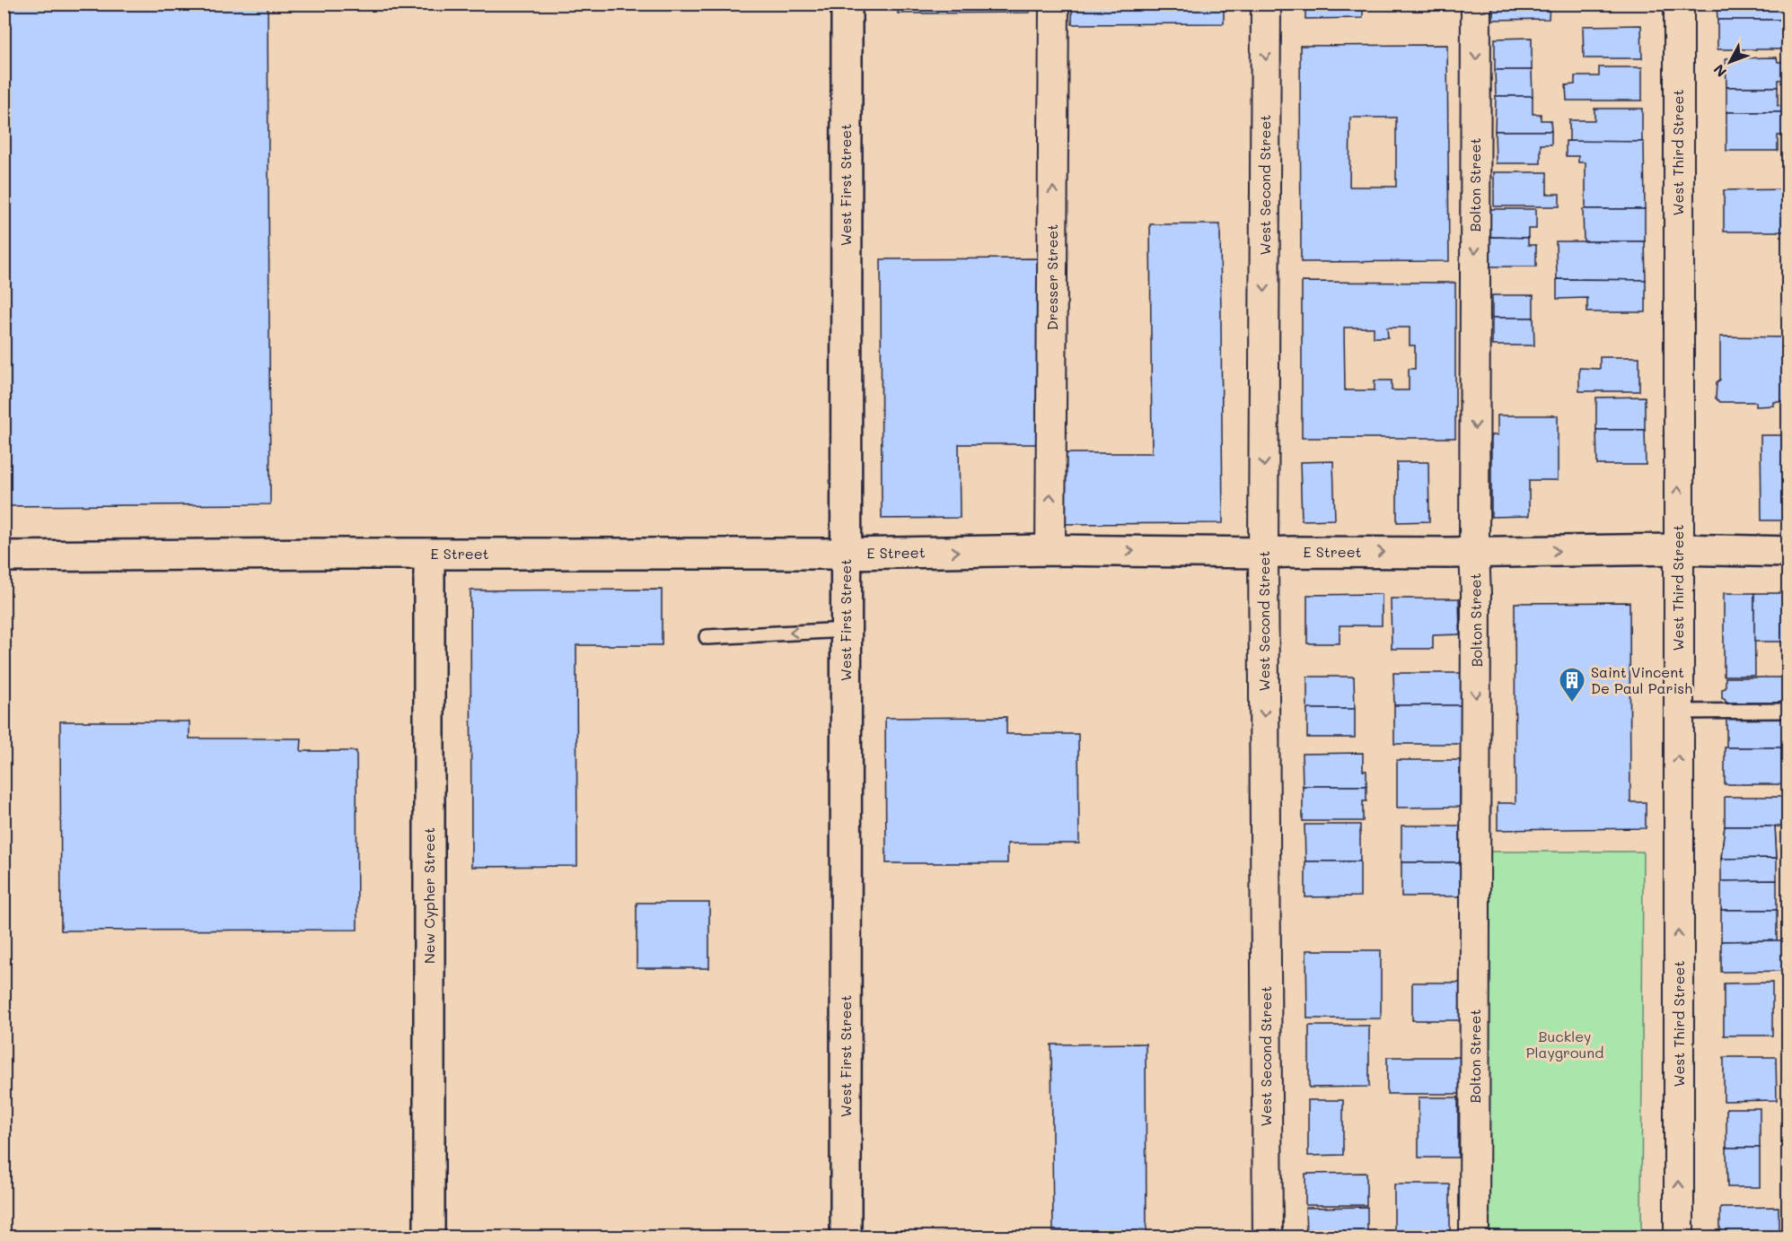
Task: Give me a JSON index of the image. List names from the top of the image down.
{
  "streets": {
    "street": [
      "West Third Street",
      "West First Street",
      "West Second Street",
      "Bolton Street",
      "Dresser Street",
      "E Street",
      "New Cypher Street"
    ]
  },
  "crossings": [
    ["West Third Street", "E Street"],
    ["West First Street", "E Street"],
    ["West Second Street", "E Street"],
    ["Bolton Street", "E Street"],
    ["Dresser Street", "E Street"],
    ["E Street", "New Cypher Street"]
  ],
  "one_way": [
    "West Third Street",
    "West Second Street",
    "Bolton Street",
    "Dresser Street",
    "E Street"
  ],
  "parks": ["Buckley Playground"],
  "places": {
    "building": ["Saint Vincent De Paul Parish"]
  },
  "north": "bottom left"
}
